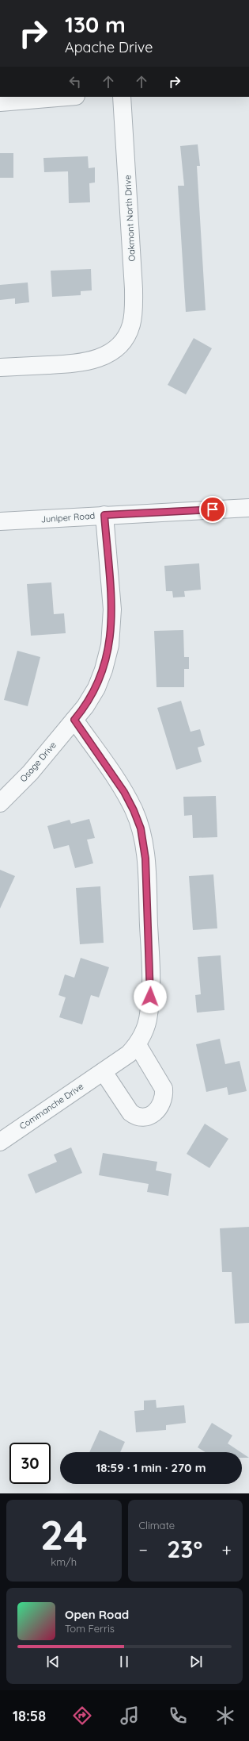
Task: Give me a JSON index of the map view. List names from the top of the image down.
{
  "streets": {
    "street": [
      "Oakmont North Drive",
      "Juniper Road",
      "Osage Drive",
      "Commanche Drive"
    ]
  },
  "crossings": [
    ["Juniper Road", "Osage Drive"]
  ],
  "page": {
    "turn": ["130 m", "Apache Drive"],
    "limit": "30",
    "trip": "18:59 · 1 min · 270 m",
    "tile": [
      ["24", "km/h"],
      "Climate"
    ],
    "heat": ["−", "23°", "+"],
    "song": ["Open Road", "Tom Ferris"],
    "tabs": "18:58"
  }
}
